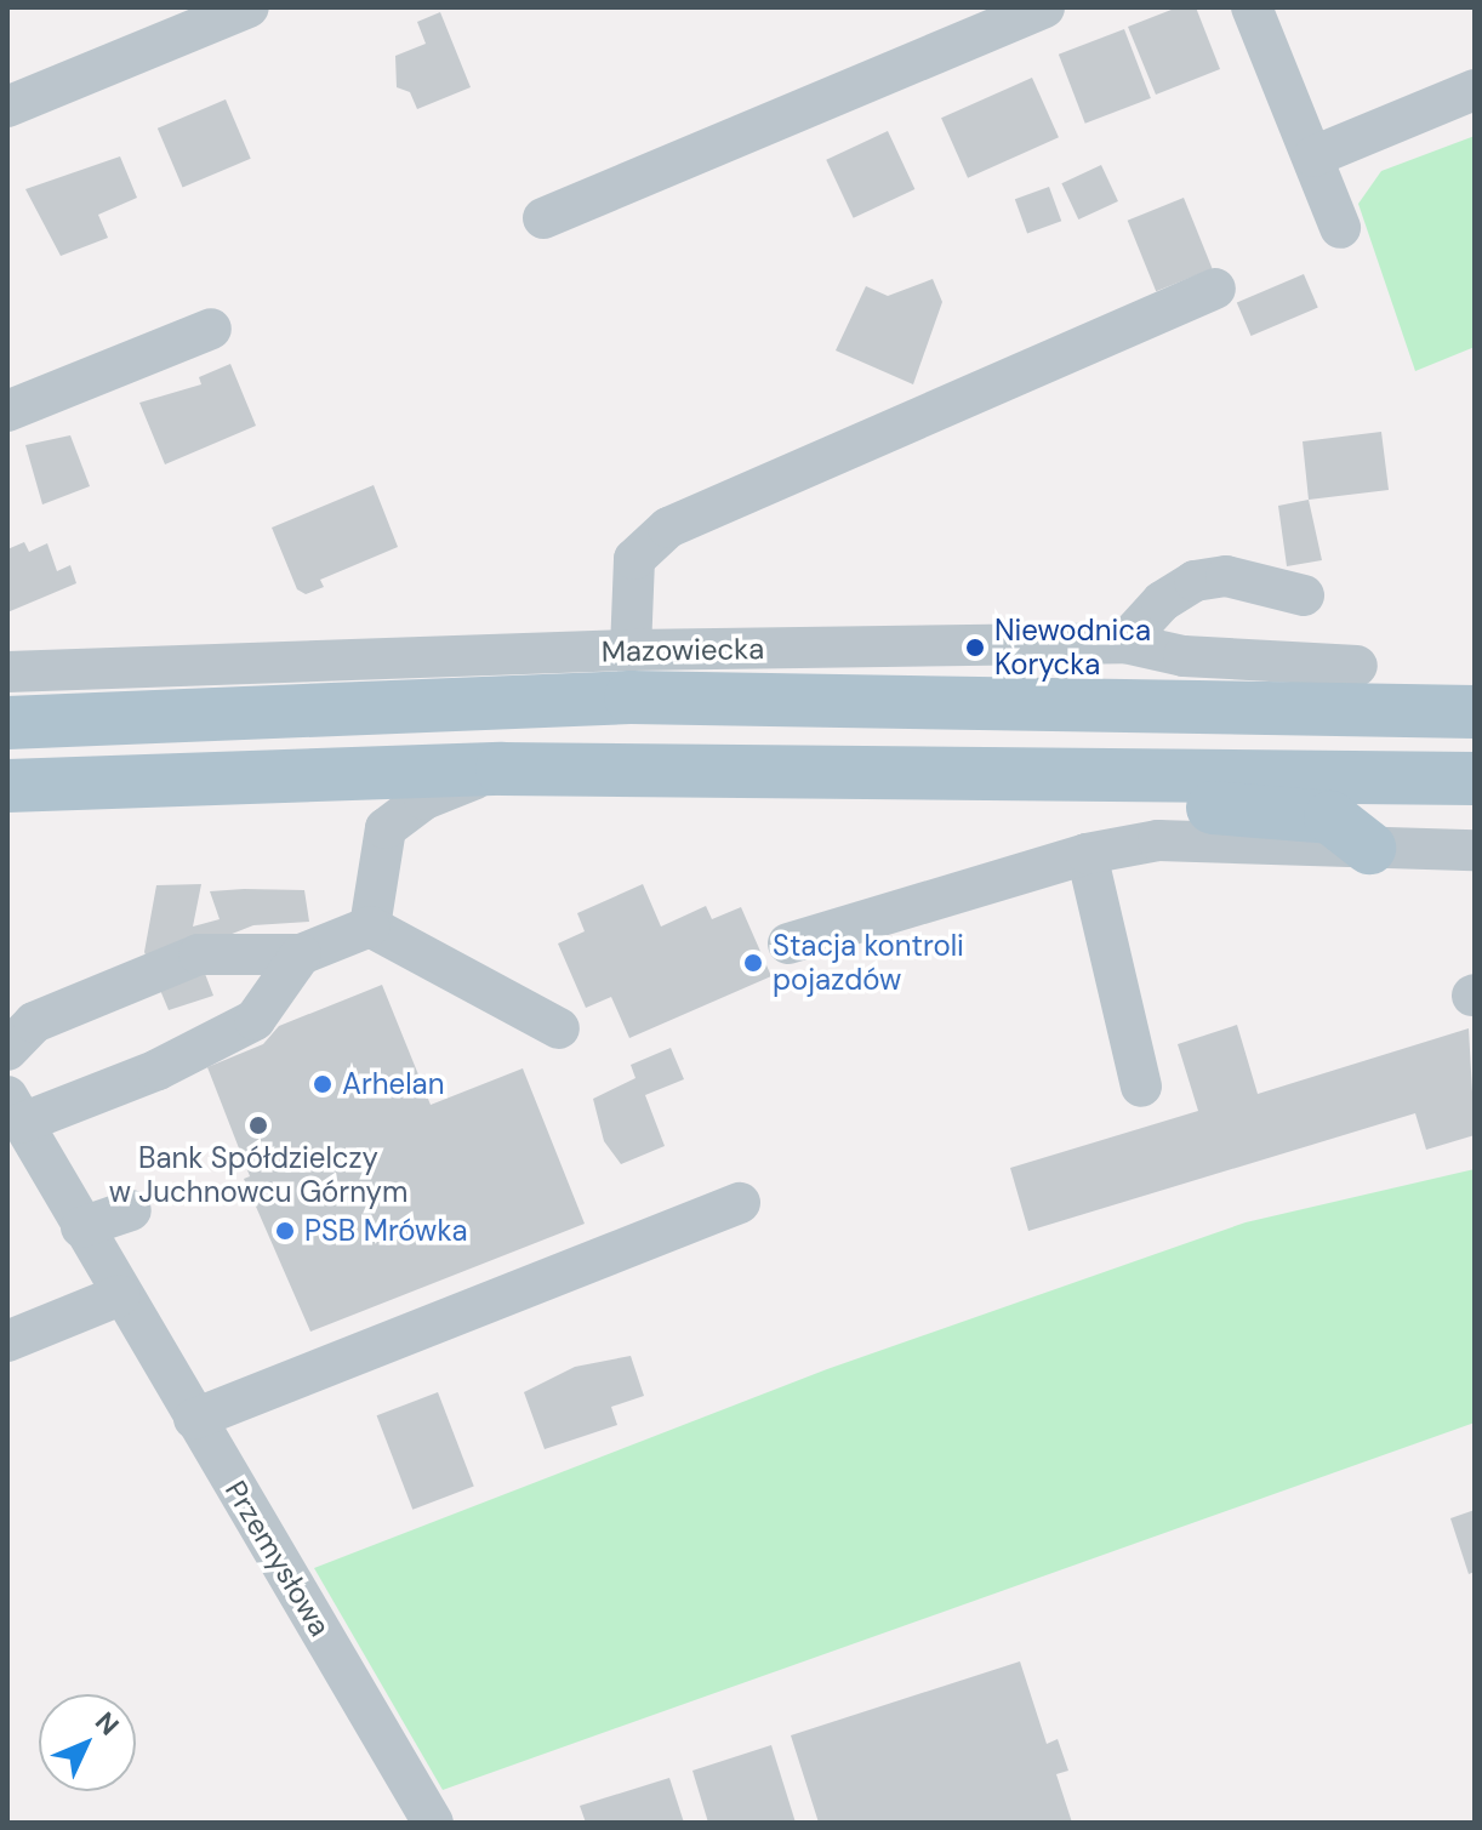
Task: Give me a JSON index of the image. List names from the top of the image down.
{
  "streets": {
    "street": ["Mazowiecka", "Przemysłowa"]
  },
  "places": [
    "Niewodnica Korycka",
    "Stacja kontroli pojazdów",
    "Arhelan",
    "Bank Spółdzielczy w Juchnowcu Górnym",
    "PSB Mrówka"
  ],
  "north": "top right"
}
